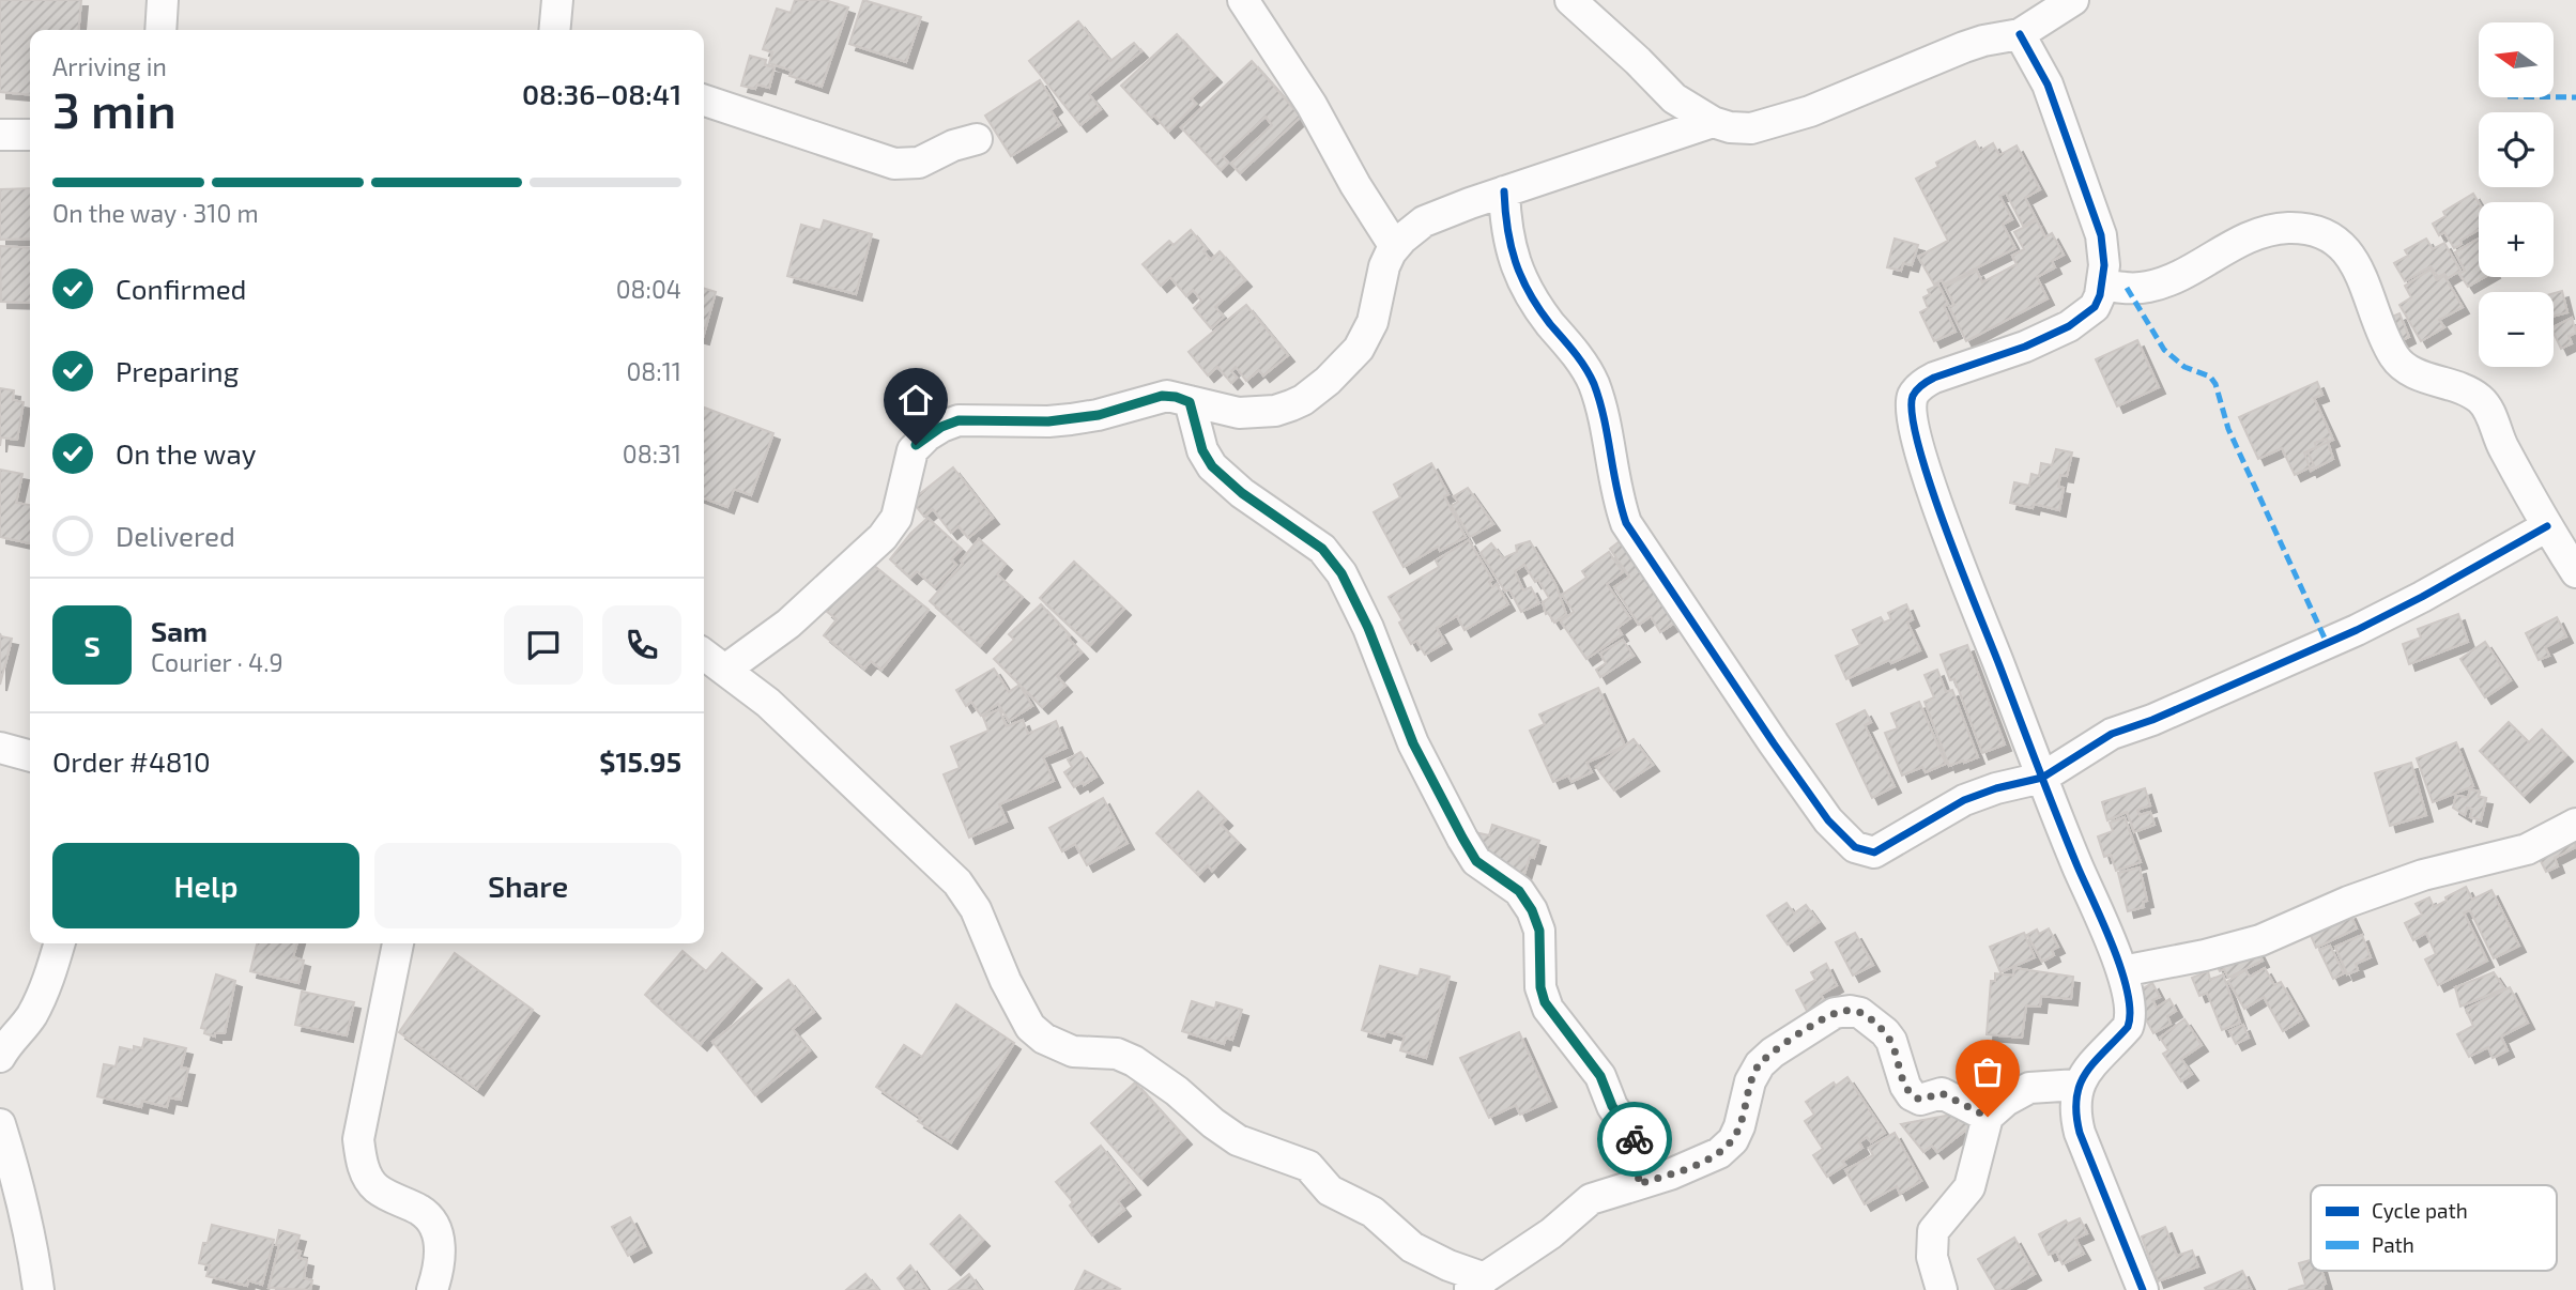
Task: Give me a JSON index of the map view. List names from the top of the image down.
{
  "legend": ["Cycle path", "Path"],
  "north": "left",
  "page": {
    "map_buttons": ["+", "−"],
    "heading": ["3 min", "Arriving in", "08:36–08:41"],
    "panel": [
      "Sam",
      "Courier · 4.9",
      "Order #4810",
      "$15.95"
    ],
    "bar": "On the way · 310 m",
    "list": [
      ["Confirmed", "08:04"],
      ["Preparing", "08:11"],
      ["On the way", "08:31"],
      "Delivered"
    ],
    "round": "S",
    "buttons": ["Help", "Share"]
  }
}
